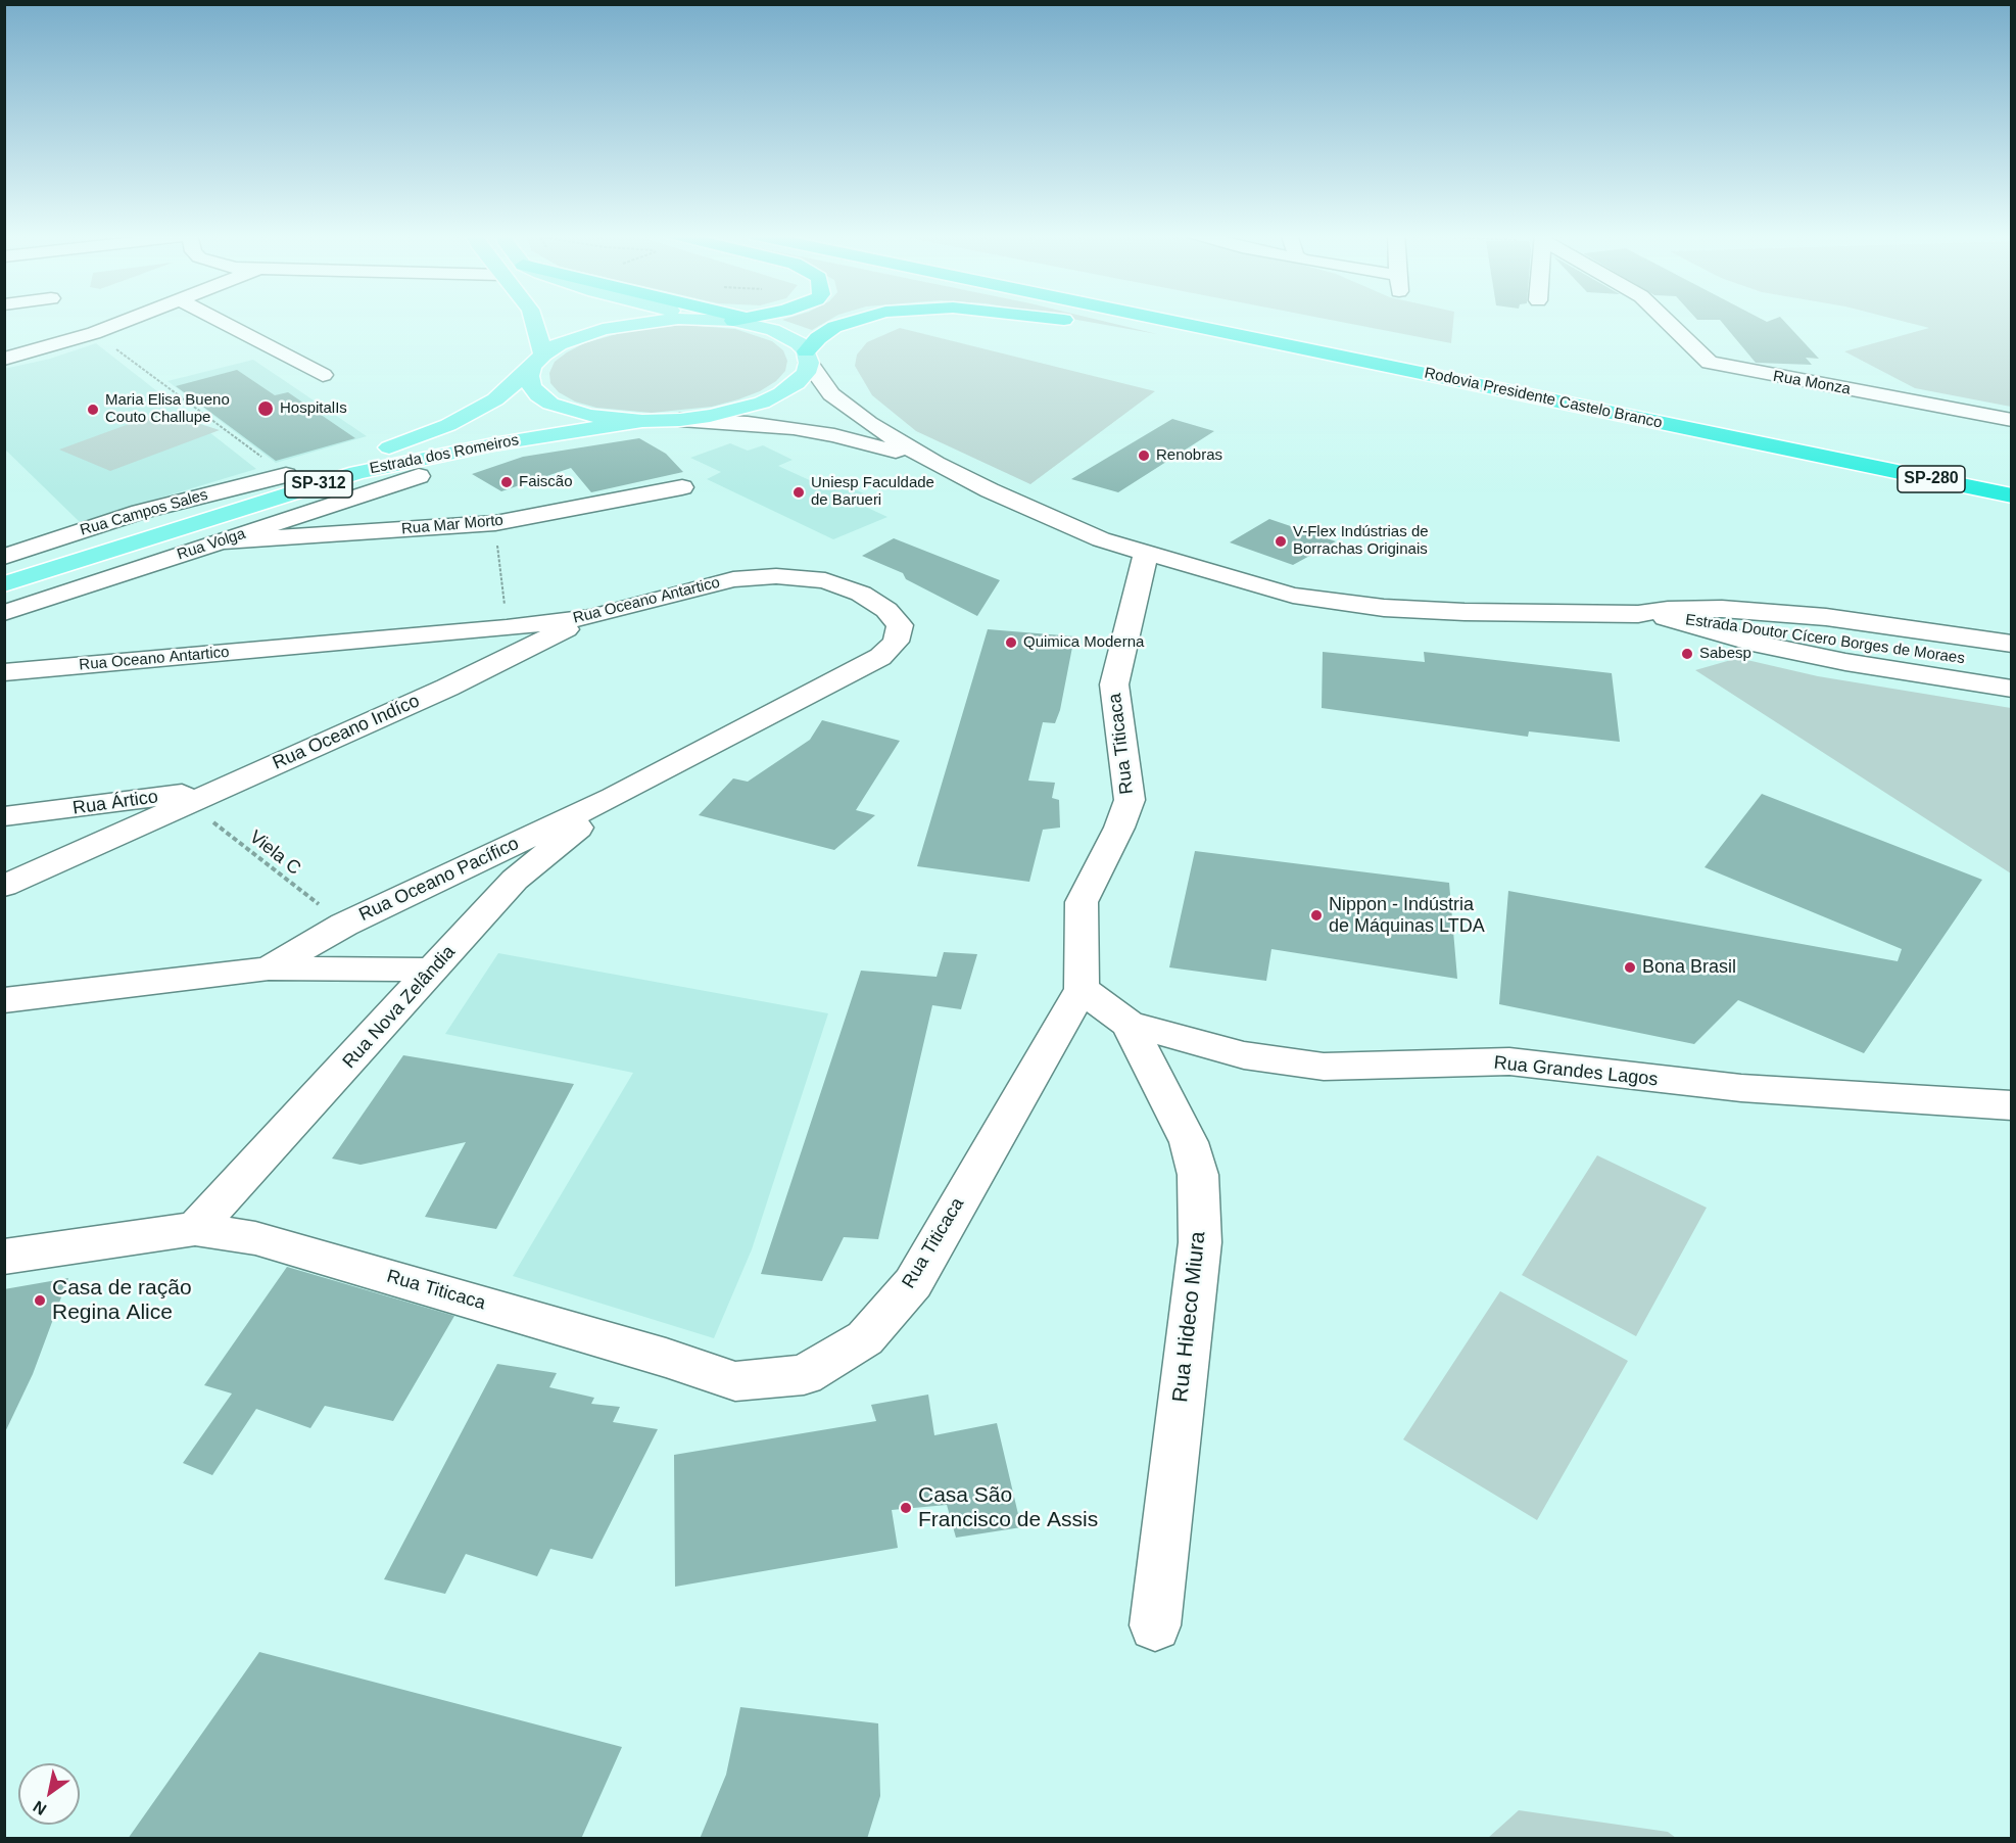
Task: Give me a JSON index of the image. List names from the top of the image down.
{
  "streets": {
    "highway": ["Rodovia Presidente Castelo Branco", "SP-280"],
    "main road": ["Estrada dos Romeiros", "SP-312"],
    "street": [
      "Rua Monza",
      "Rua Campos Sales",
      "Rua Mar Morto",
      "Rua Volga",
      "Rua Oceano Antartico",
      "Estrada Doutor Cícero Borges de Moraes",
      "Rua Oceano Indíco",
      "Rua Titicaca",
      "Rua Ártico",
      "Rua Oceano Pacífico",
      "Rua Nova Zelândia",
      "Rua Grandes Lagos",
      "Rua Hideco Miura"
    ],
    "path": ["Viela C"]
  },
  "crossings": [
    ["Estrada dos Romeiros", "SP-312"],
    ["Estrada dos Romeiros", "Rua Campos Sales"],
    ["SP-312", "Estrada Doutor Cícero Borges de Moraes"],
    ["Rua Mar Morto", "Rua Volga"],
    ["Rua Oceano Antartico", "Rua Oceano Indíco"],
    ["Rua Oceano Antartico", "Rua Oceano Pacífico"],
    ["Rua Oceano Antartico", "Rua Nova Zelândia"],
    ["Estrada Doutor Cícero Borges de Moraes", "Rua Titicaca"],
    ["Rua Oceano Indíco", "Rua Ártico"],
    ["Rua Oceano Indíco", "Viela C"],
    ["Rua Titicaca", "Rua Nova Zelândia"],
    ["Rua Titicaca", "Rua Grandes Lagos"],
    ["Viela C", "Rua Oceano Pacífico"],
    ["Rua Oceano Pacífico", "Rua Nova Zelândia"],
    ["Rua Grandes Lagos", "Rua Hideco Miura"]
  ],
  "places": [
    "HospitalIs",
    "Maria Elisa Bueno Couto Challupe",
    "Renobras",
    "Faiscão",
    "Uniesp Faculdade de Barueri",
    "V-Flex Indústrias de Borrachas Originais",
    "Quimica Moderna",
    "Sabesp",
    "Nippon - Indústria de Máquinas LTDA",
    "Bona Brasil",
    "Casa de ração Regina Alice",
    "Casa São Francisco de Assis"
  ],
  "north": "bottom left"
}
